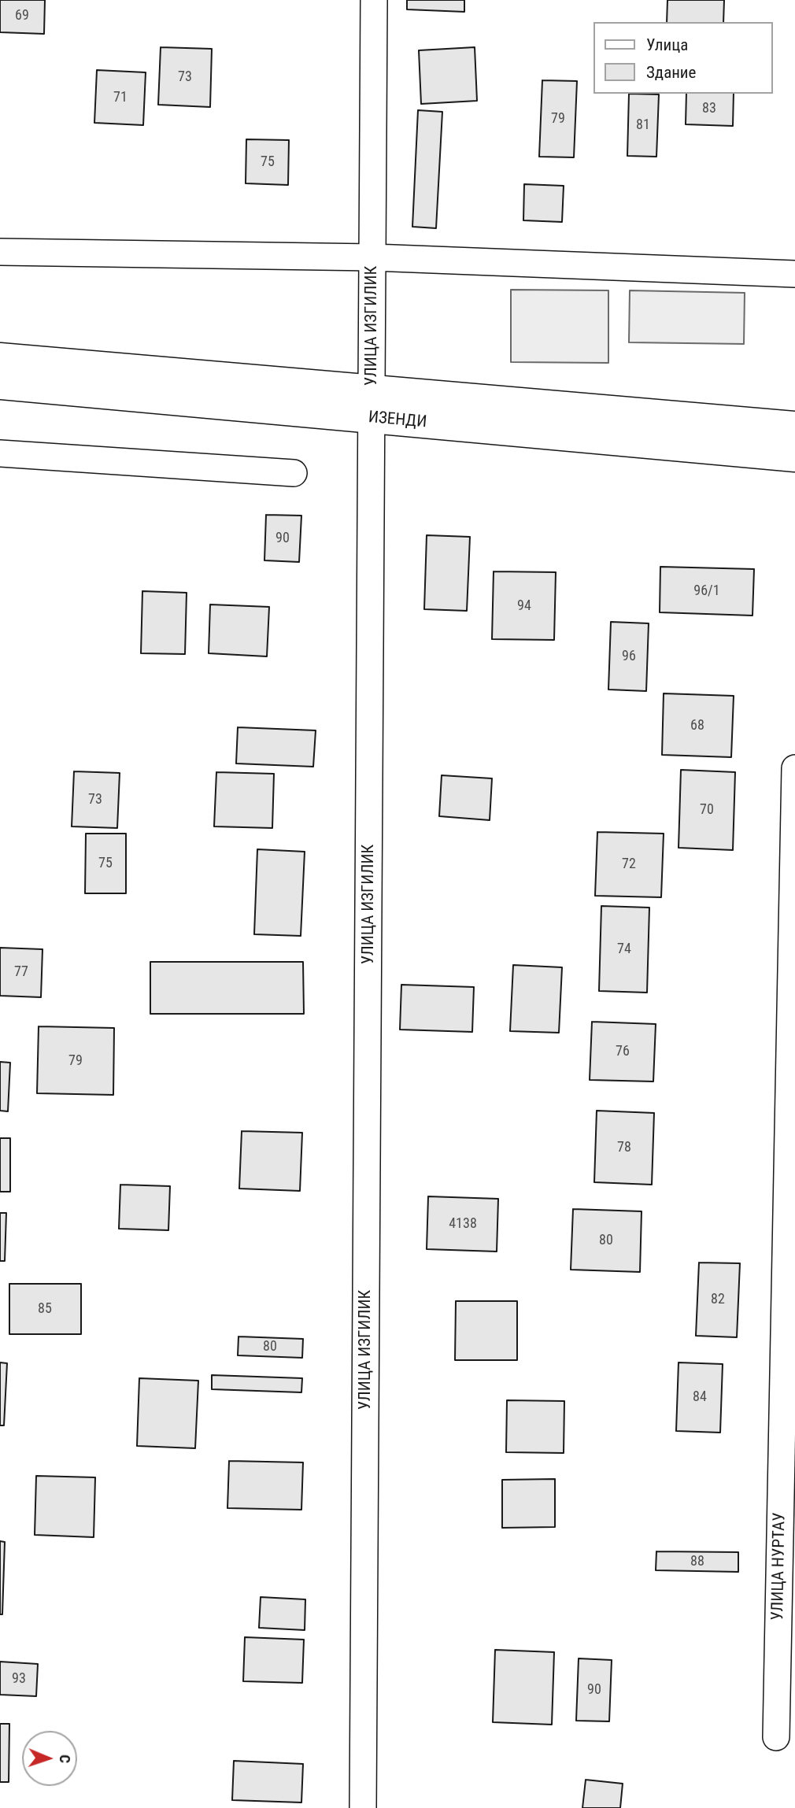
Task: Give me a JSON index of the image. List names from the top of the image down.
{
  "streets": {
    "street": ["УЛИЦА ИЗГИЛИК", "ИЗЕНДИ", "УЛИЦА НУРТАУ"]
  },
  "crossings": [
    ["УЛИЦА ИЗГИЛИК", "ИЗЕНДИ"]
  ],
  "house_numbers": [
    "69",
    "73",
    "71",
    "83",
    "79",
    "81",
    "75",
    "90",
    "96/1",
    "94",
    "96",
    "68",
    "73",
    "70",
    "75",
    "72",
    "74",
    "77",
    "76",
    "79",
    "78",
    "4138",
    "80",
    "82",
    "85",
    "80",
    "84",
    "88",
    "93",
    "90"
  ],
  "legend": ["Улица", "Здание"],
  "north": "right"
}
